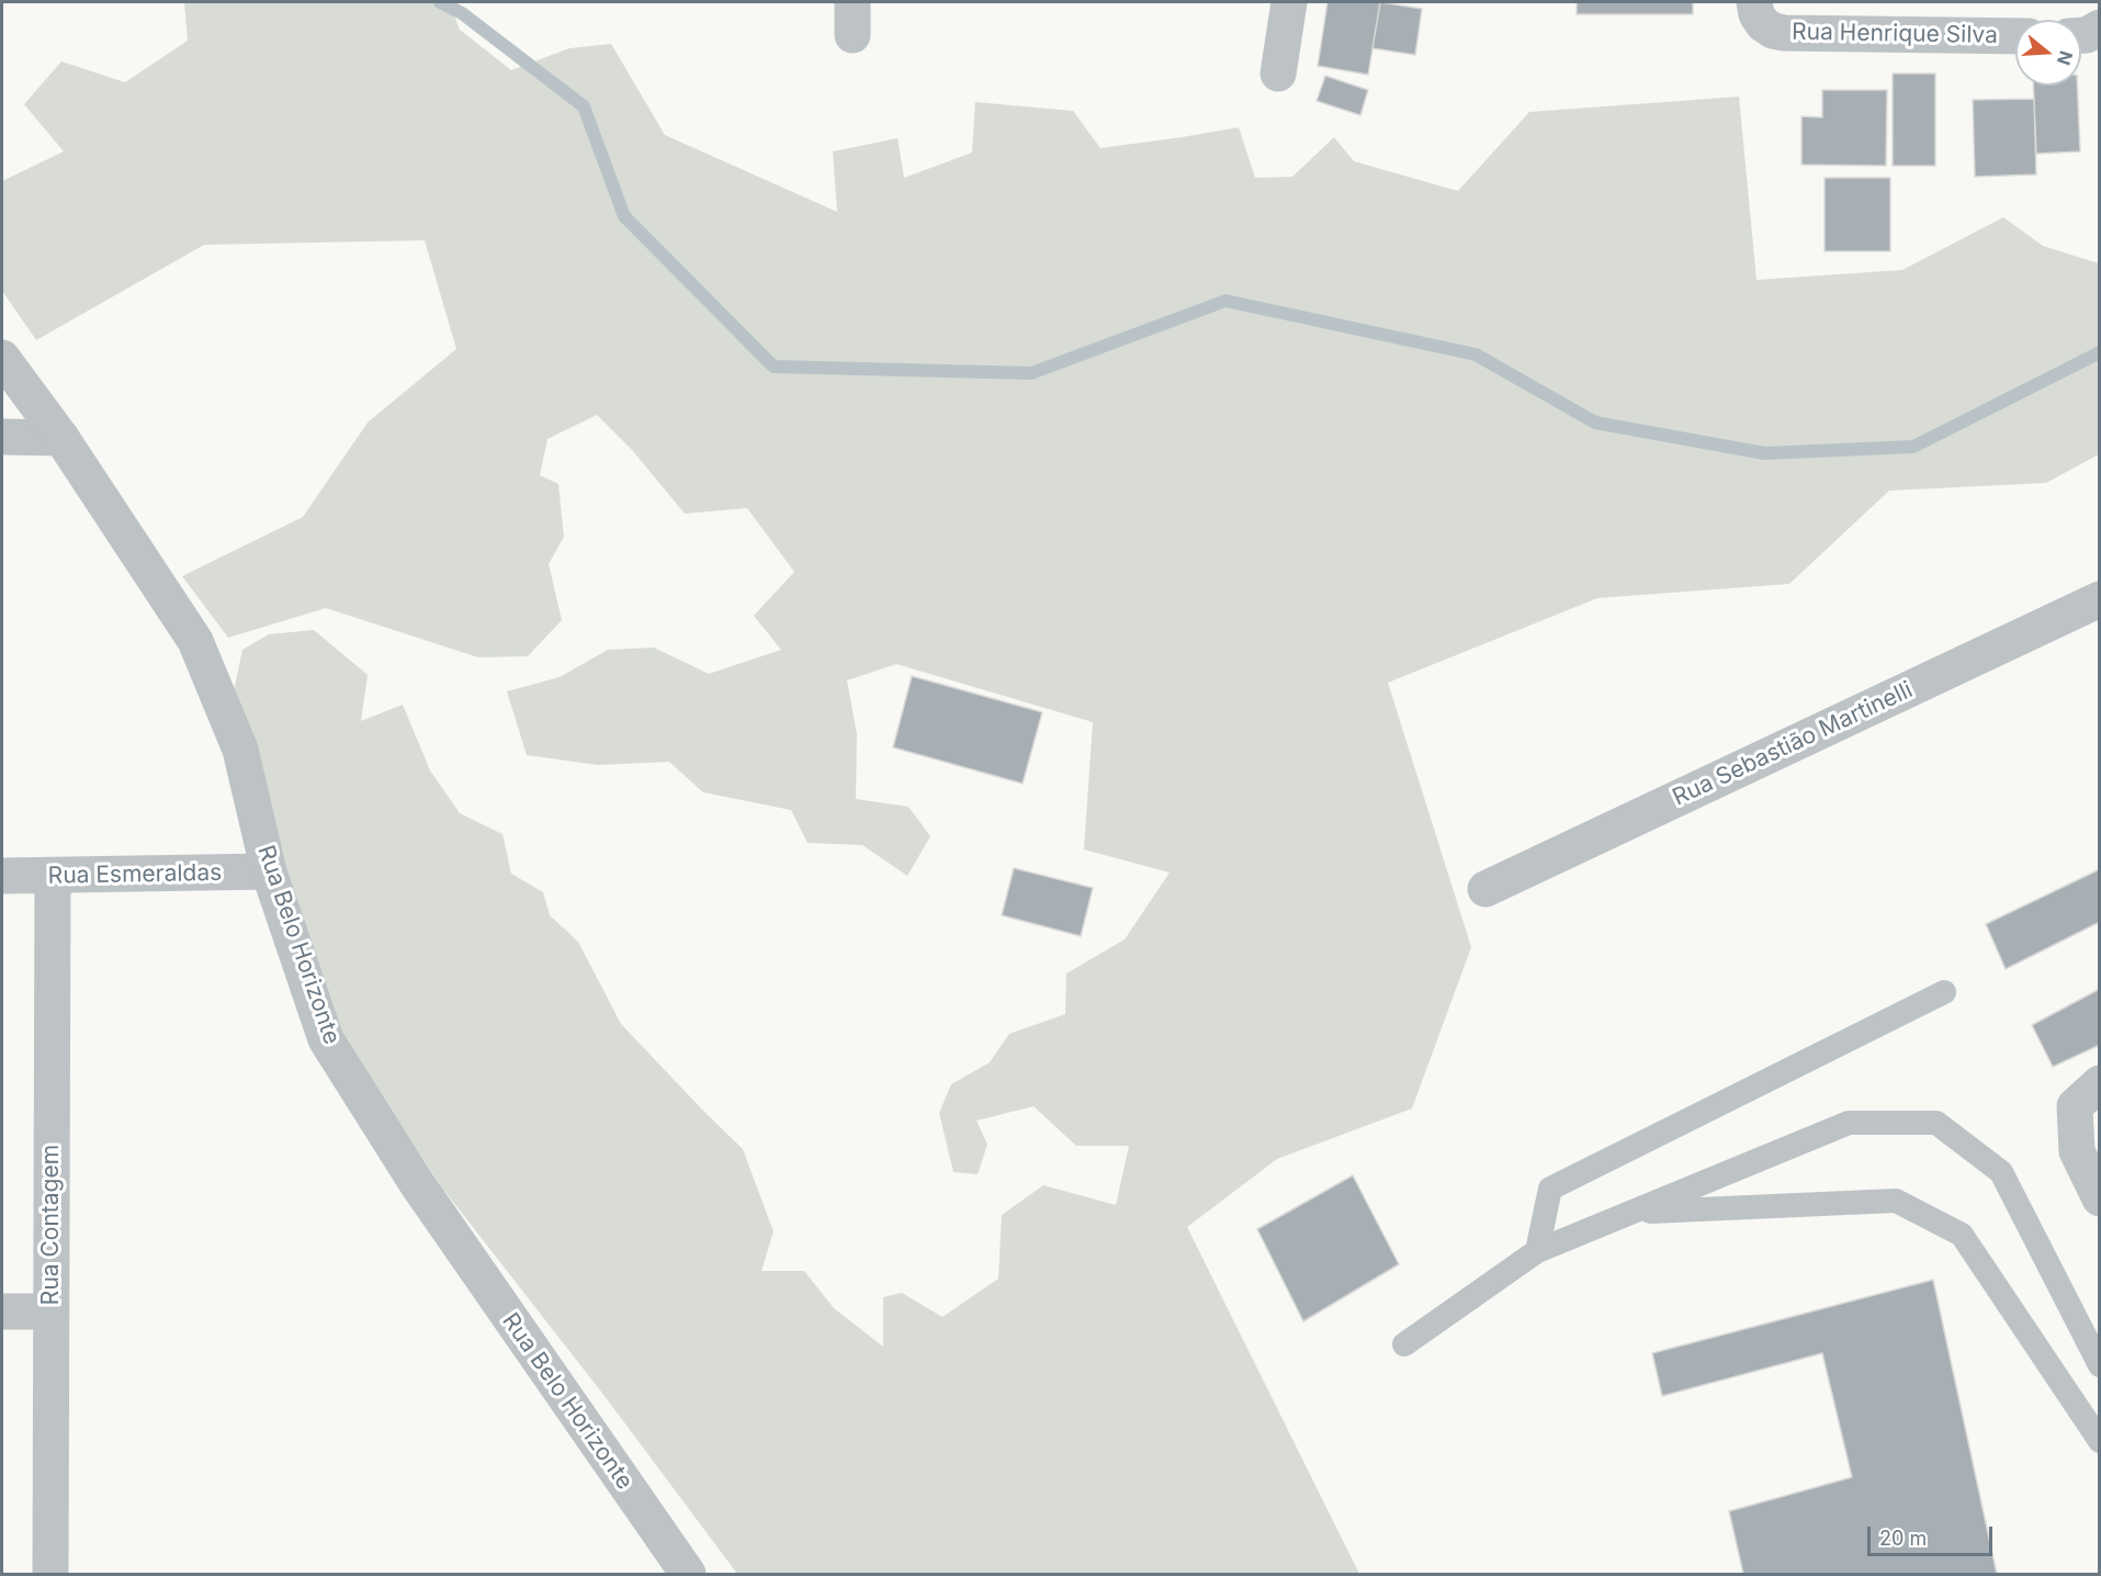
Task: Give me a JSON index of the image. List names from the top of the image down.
{
  "streets": {
    "street": [
      "Rua Henrique Silva",
      "Rua Sebastião Martinelli",
      "Rua Esmeraldas",
      "Rua Belo Horizonte",
      "Rua Contagem"
    ]
  },
  "crossings": [
    ["Rua Esmeraldas", "Rua Belo Horizonte"],
    ["Rua Esmeraldas", "Rua Contagem"]
  ],
  "scale_bar": "20 m",
  "north": "right"
}
